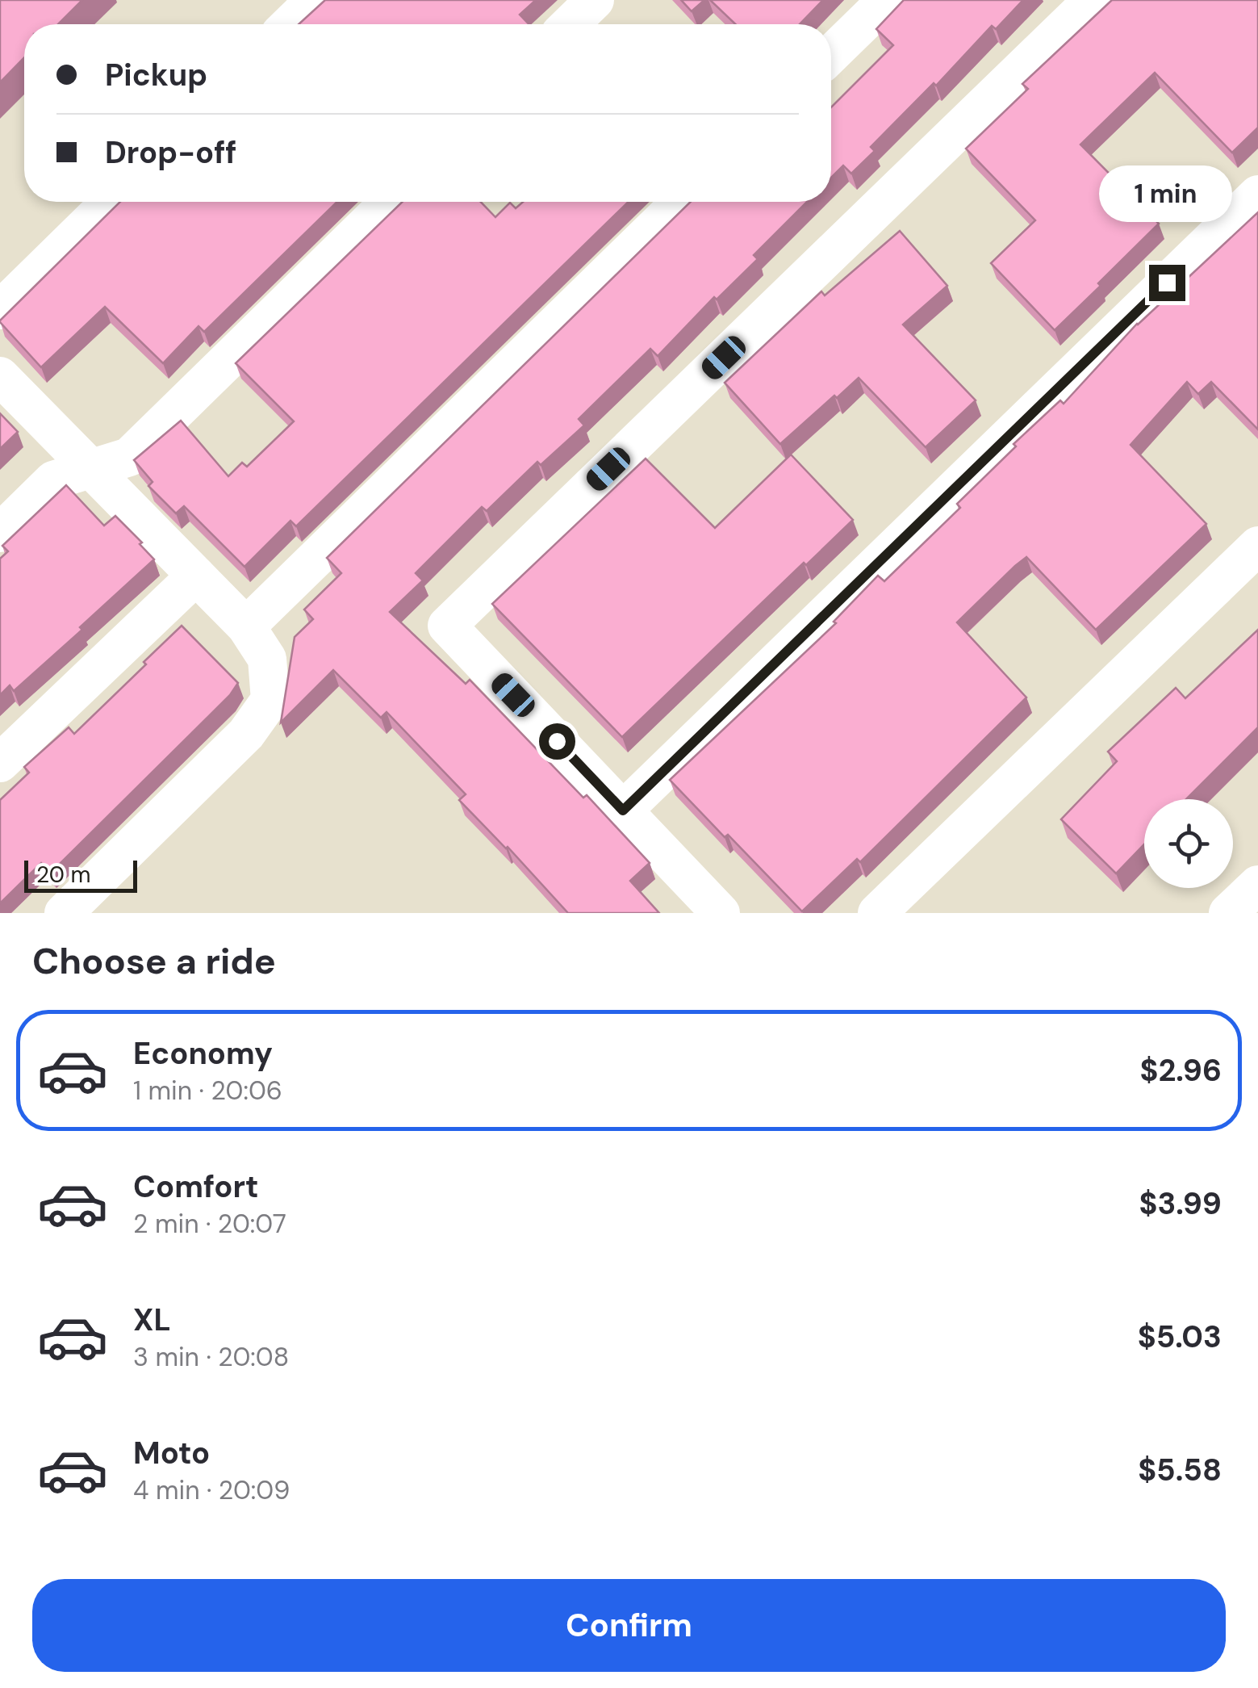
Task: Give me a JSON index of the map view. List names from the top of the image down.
{
  "scale_bar": "20 m",
  "page": {
    "banner": ["Pickup", "Drop-off"],
    "bubble": "1 min",
    "scale": "20 m",
    "heading": "Choose a ride",
    "list": [
      {
        "name": "Economy",
        "note": "1 min · 20:06",
        "value": "$2.96"
      },
      {
        "name": "Comfort",
        "note": "2 min · 20:07",
        "value": "$3.99"
      },
      {
        "name": "XL",
        "note": "3 min · 20:08",
        "value": "$5.03"
      },
      {
        "name": "Moto",
        "note": "4 min · 20:09",
        "value": "$5.58"
      }
    ],
    "buttons": "Confirm"
  }
}
